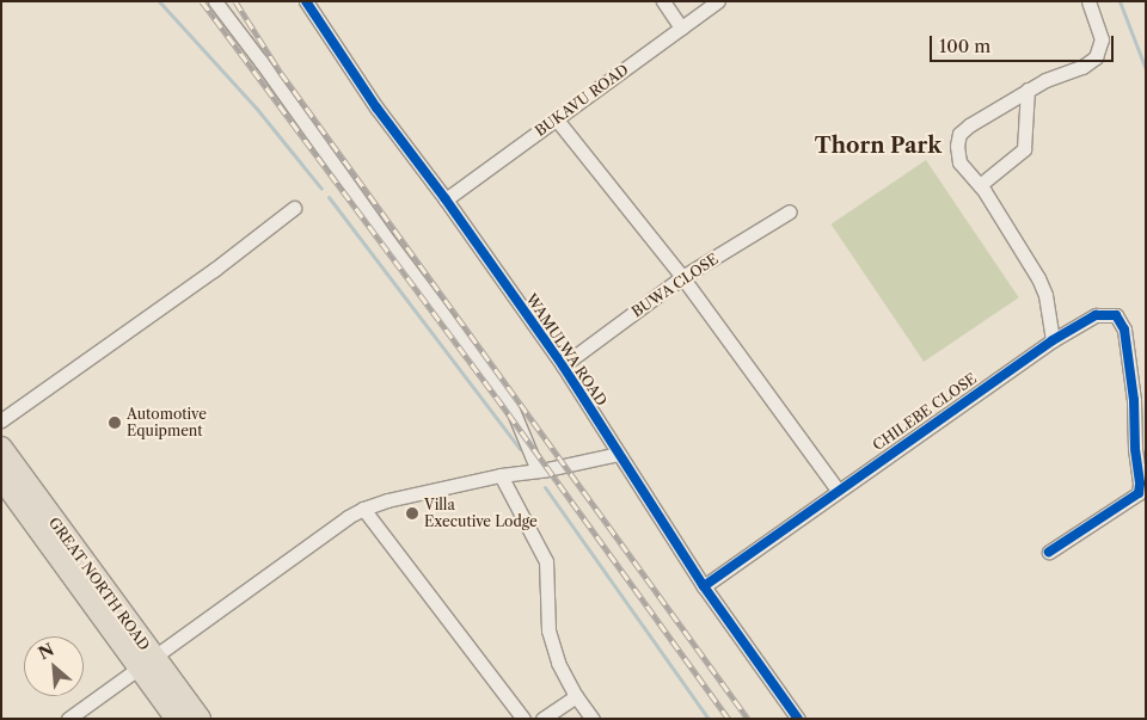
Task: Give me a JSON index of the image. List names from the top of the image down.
{
  "streets": {
    "main road": ["GREAT NORTH ROAD"],
    "street": [
      "BUKAVU ROAD",
      "BUWA CLOSE",
      "WAMULWA ROAD",
      "CHILEBE CLOSE"
    ]
  },
  "crossings": [
    ["BUKAVU ROAD", "WAMULWA ROAD"],
    ["BUWA CLOSE", "WAMULWA ROAD"],
    ["WAMULWA ROAD", "CHILEBE CLOSE"]
  ],
  "districts": ["Thorn Park"],
  "places": ["Automotive Equipment", "Villa Executive Lodge"],
  "scale_bar": "100 m",
  "north": "top left"
}
